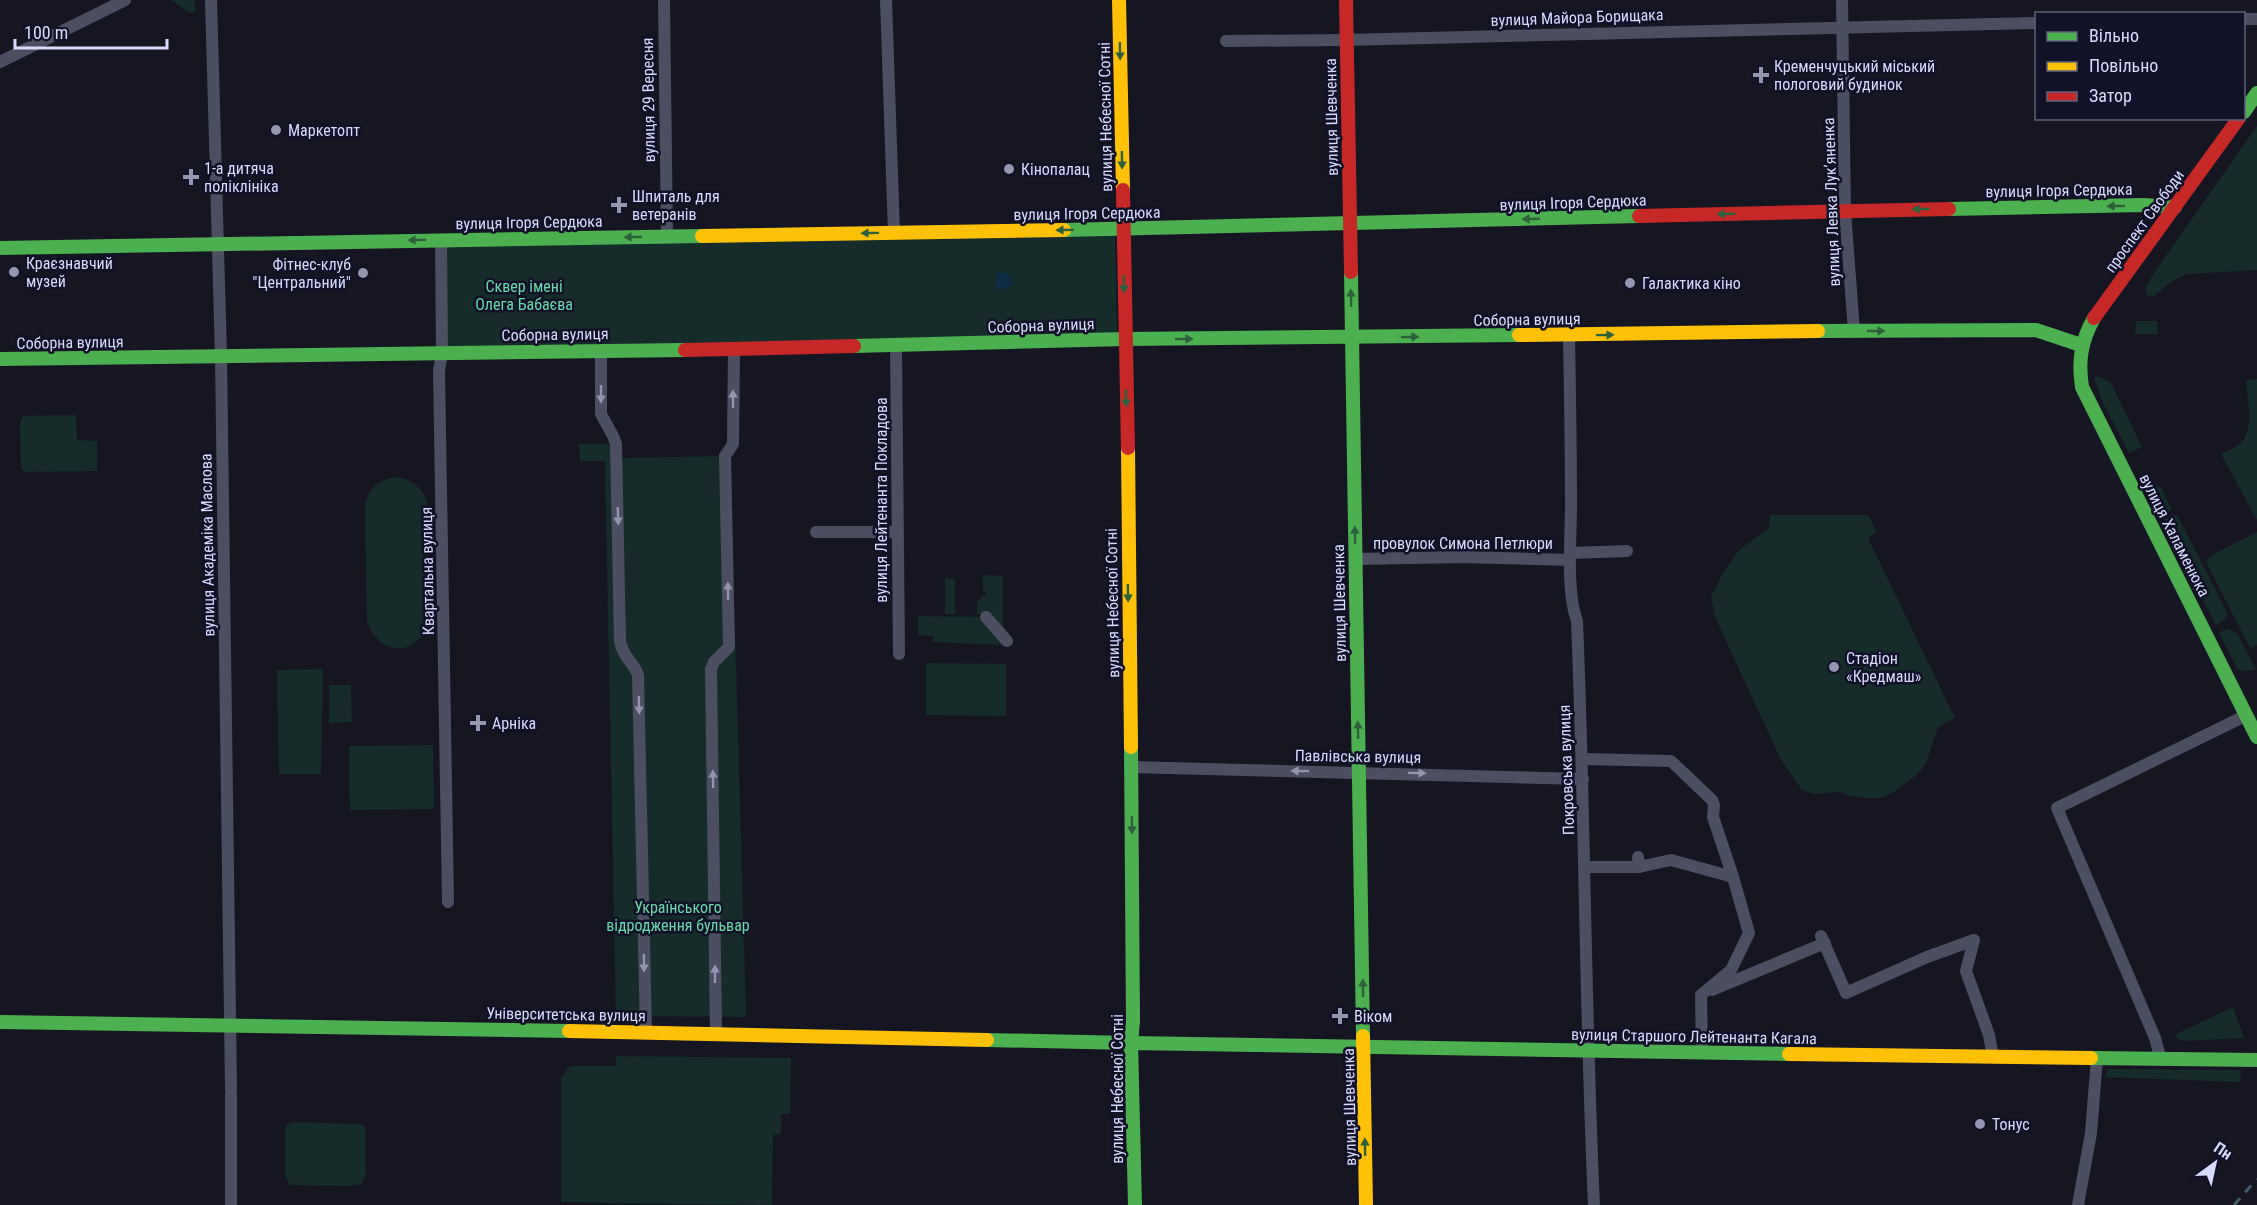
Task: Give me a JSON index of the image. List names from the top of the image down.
{
  "streets": {
    "main road": [
      "вулиця Небесної Сотні",
      "вулиця Шевченка",
      "вулиця Ігоря Сердюка",
      "проспект Свободи",
      "Соборна вулиця",
      "вулиця Халаменюка",
      "Університетська вулиця",
      "вулиця Старшого Лейтенанта Кагала"
    ],
    "street": [
      "вулиця Майора Борищака",
      "вулиця 29 Вересня",
      "вулиця Левка Лукʼяненка",
      "вулиця Лейтенанта Покладова",
      "провулок Симона Петлюри",
      "вулиця Академіка Маслова",
      "Квартальна вулиця",
      "Павлівська вулиця",
      "Покровська вулиця"
    ]
  },
  "crossings": [
    ["вулиця Майора Борищака", "вулиця Шевченка"],
    ["вулиця Майора Борищака", "вулиця Левка Лукʼяненка"],
    ["вулиця 29 Вересня", "вулиця Ігоря Сердюка"],
    ["вулиця Небесної Сотні", "вулиця Ігоря Сердюка"],
    ["вулиця Небесної Сотні", "Соборна вулиця"],
    ["вулиця Небесної Сотні", "Павлівська вулиця"],
    ["вулиця Небесної Сотні", "Університетська вулиця"],
    ["вулиця Небесної Сотні", "вулиця Старшого Лейтенанта Кагала"],
    ["вулиця Шевченка", "вулиця Ігоря Сердюка"],
    ["вулиця Шевченка", "Соборна вулиця"],
    ["вулиця Шевченка", "провулок Симона Петлюри"],
    ["вулиця Шевченка", "Павлівська вулиця"],
    ["вулиця Шевченка", "вулиця Старшого Лейтенанта Кагала"],
    ["вулиця Ігоря Сердюка", "вулиця Левка Лукʼяненка"],
    ["вулиця Ігоря Сердюка", "проспект Свободи"],
    ["вулиця Ігоря Сердюка", "вулиця Академіка Маслова"],
    ["вулиця Ігоря Сердюка", "Квартальна вулиця"],
    ["вулиця Левка Лукʼяненка", "Соборна вулиця"],
    ["проспект Свободи", "Соборна вулиця"],
    ["проспект Свободи", "вулиця Халаменюка"],
    ["Соборна вулиця", "вулиця Лейтенанта Покладова"],
    ["Соборна вулиця", "вулиця Халаменюка"],
    ["Соборна вулиця", "вулиця Академіка Маслова"],
    ["Соборна вулиця", "Квартальна вулиця"],
    ["Соборна вулиця", "Покровська вулиця"],
    ["провулок Симона Петлюри", "Покровська вулиця"],
    ["вулиця Академіка Маслова", "Університетська вулиця"],
    ["Павлівська вулиця", "Покровська вулиця"],
    ["Покровська вулиця", "вулиця Старшого Лейтенанта Кагала"],
    ["Університетська вулиця", "вулиця Старшого Лейтенанта Кагала"]
  ],
  "one_way": [
    "вулиця Небесної Сотні",
    "вулиця Шевченка",
    "вулиця Ігоря Сердюка",
    "Соборна вулиця"
  ],
  "parks": ["Сквер імені Олега Бабаєва", "Українського відродження бульвар"],
  "places": {
    "health": [
      "Кременчуцький міський пологовий будинок",
      "1-а дитяча поліклініка",
      "Шпиталь для ветеранів",
      "Арніка",
      "Віком"
    ],
    "other": [
      "Маркетопт",
      "Кінопалац",
      "Краєзнавчий музей",
      "Фітнес-клуб \"Центральний\"",
      "Галактика кіно",
      "Стадіон «Кредмаш»",
      "Тонус"
    ]
  },
  "legend": ["Вільно", "Повільно", "Затор"],
  "scale_bar": "100 m",
  "north": "top right"
}
